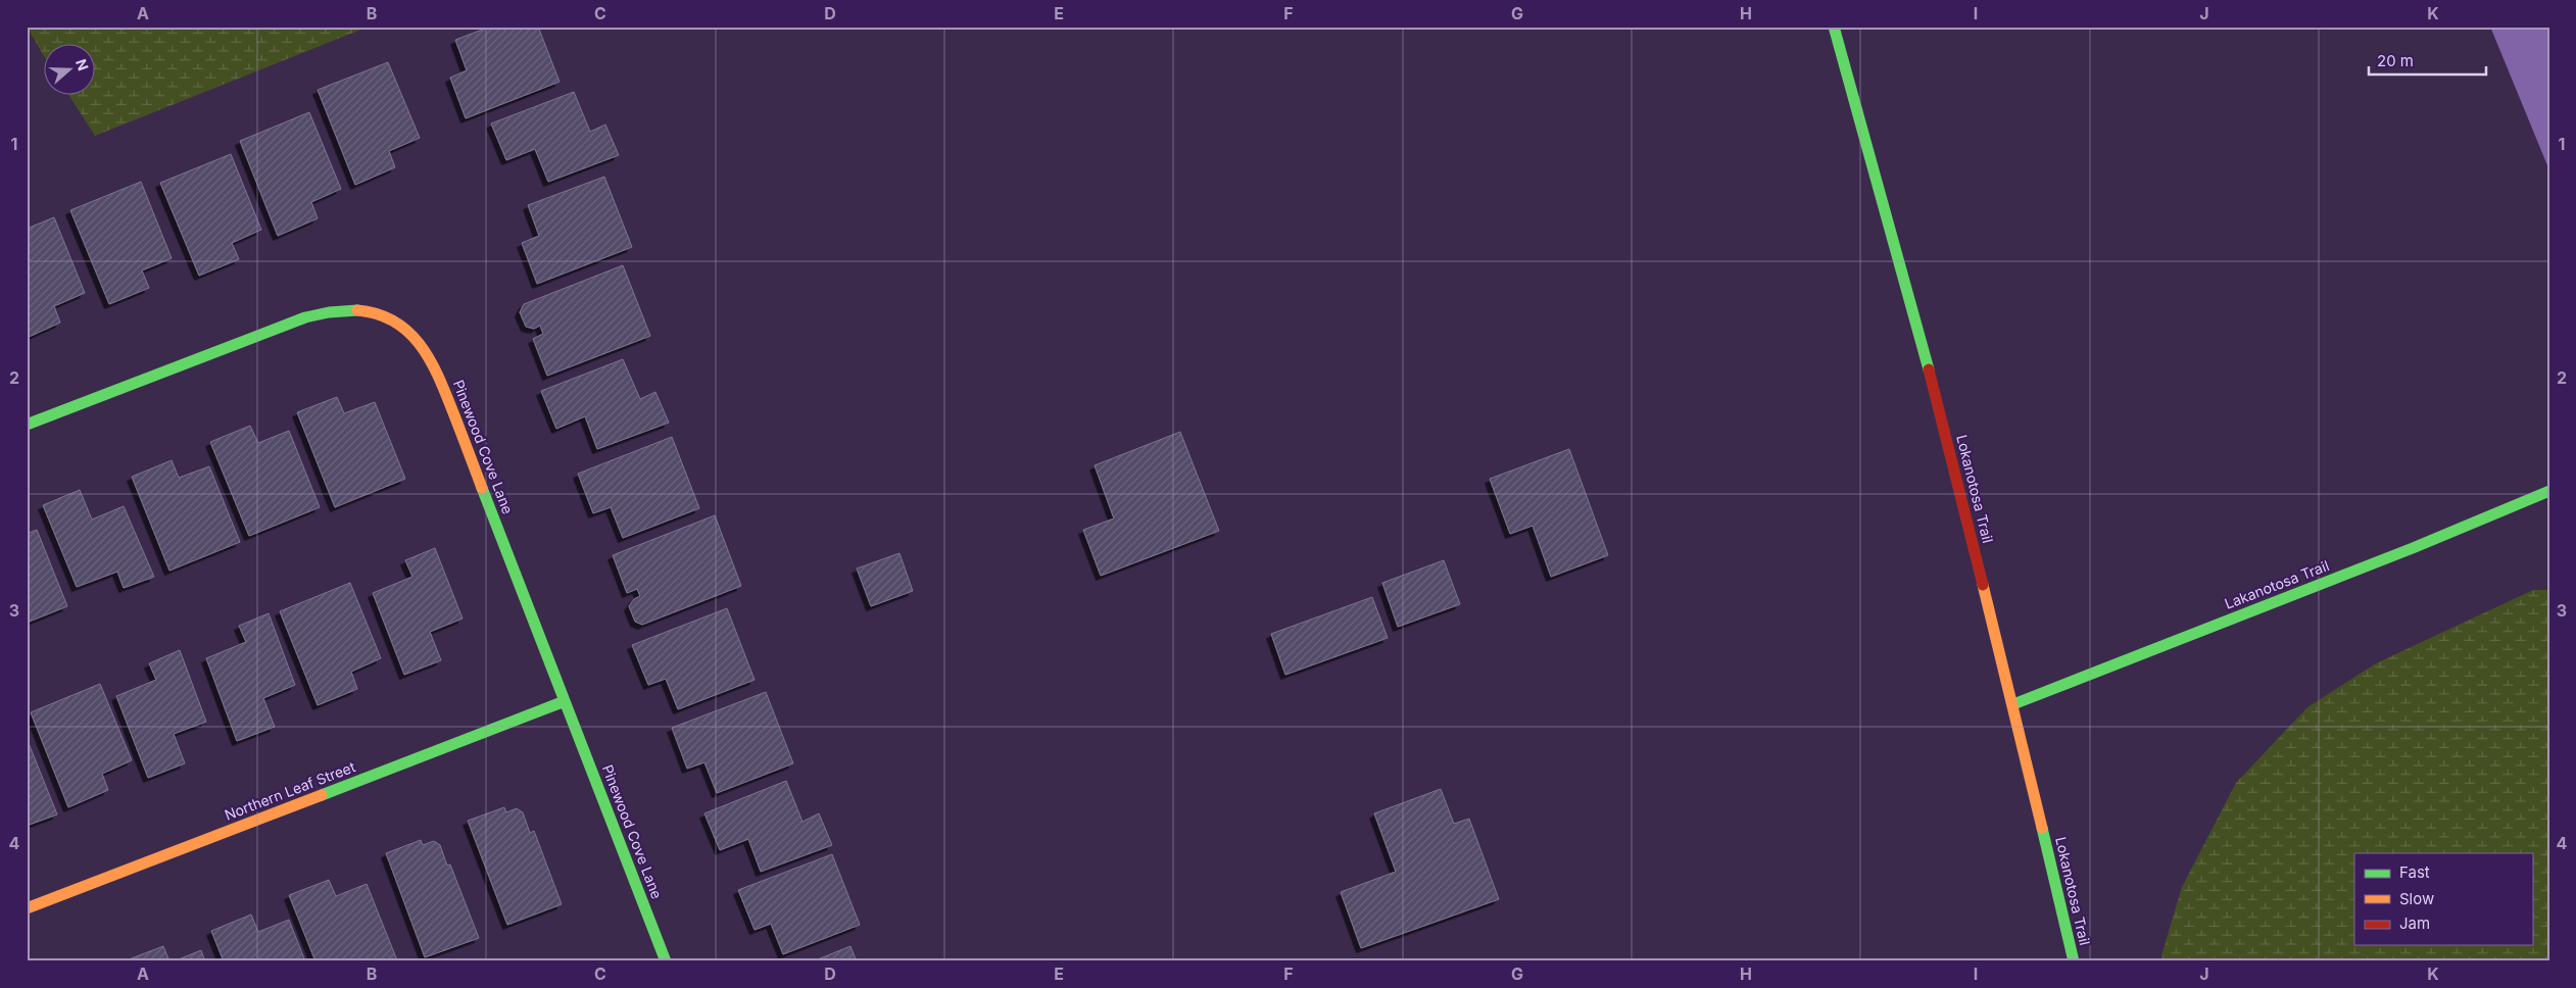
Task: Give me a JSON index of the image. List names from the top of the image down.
{
  "streets": {
    "street": [
      "Pinewood Cove Lane",
      "Lokanotosa Trail",
      "Lakanotosa Trail",
      "Northern Leaf Street"
    ]
  },
  "crossings": [
    ["Pinewood Cove Lane", "Northern Leaf Street"],
    ["Lokanotosa Trail", "Lakanotosa Trail"]
  ],
  "legend": ["Fast", "Slow", "Jam"],
  "scale_bar": "20 m",
  "north": "right",
  "grid": {
    "columns": [
      "A",
      "B",
      "C",
      "D",
      "E",
      "F",
      "G",
      "H",
      "I",
      "J",
      "K"
    ],
    "rows": [
      "1",
      "2",
      "3",
      "4"
    ]
  }
}
